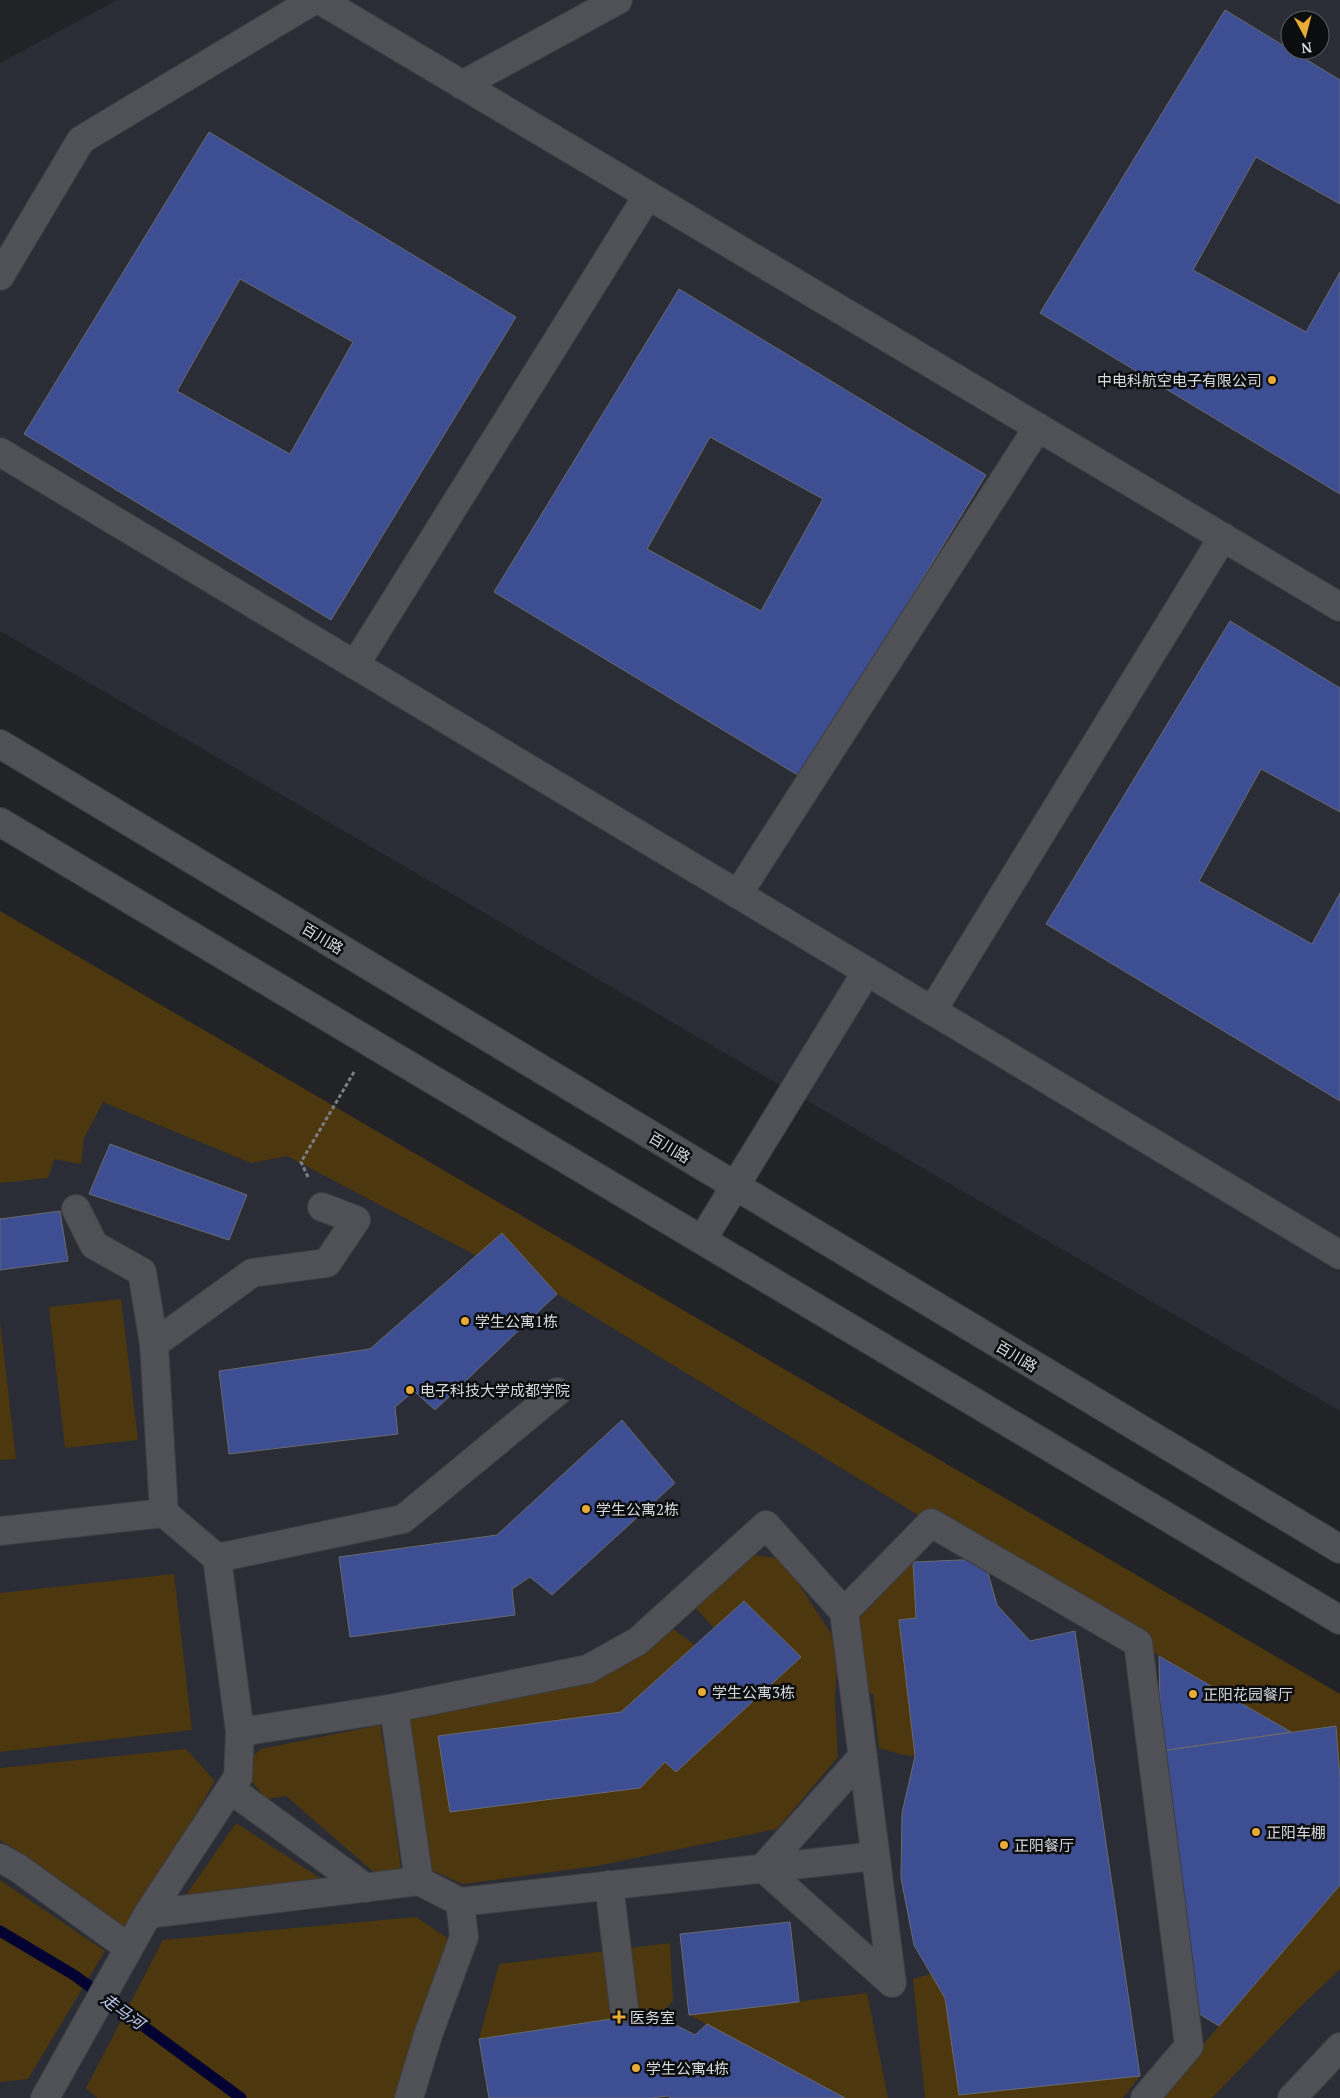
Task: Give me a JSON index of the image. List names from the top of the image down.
{
  "streets": {
    "street": ["百川路"]
  },
  "water": ["走马河"],
  "places": {
    "other": [
      "中电科航空电子有限公司",
      "学生公寓1栋",
      "电子科技大学成都学院",
      "学生公寓2栋",
      "学生公寓3栋",
      "正阳花园餐厅",
      "正阳车棚",
      "正阳餐厅",
      "学生公寓4栋"
    ],
    "health": ["医务室"]
  },
  "north": "bottom"
}
